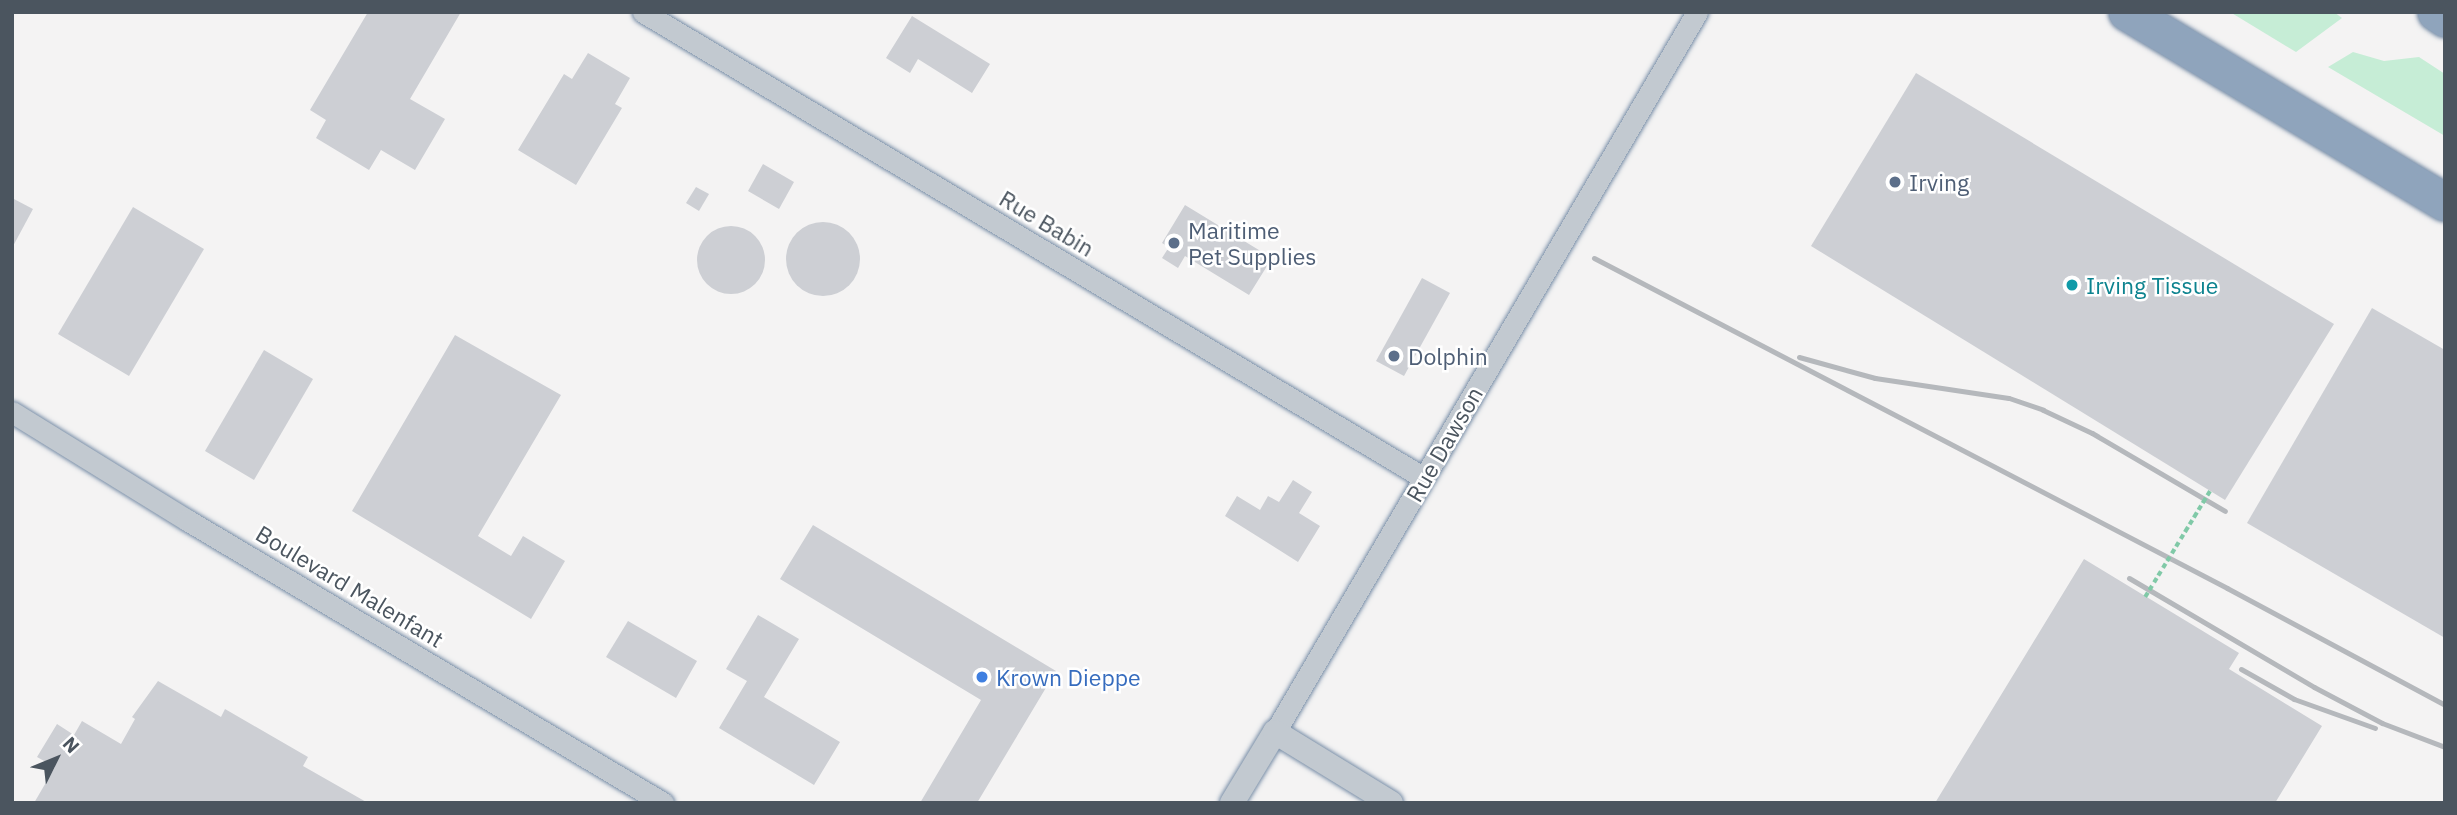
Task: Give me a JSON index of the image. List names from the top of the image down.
{
  "streets": {
    "street": ["Rue Babin", "Rue Dawson", "Boulevard Malenfant"]
  },
  "crossings": [
    ["Rue Babin", "Rue Dawson"]
  ],
  "places": [
    "Irving",
    "Maritime Pet Supplies",
    "Irving Tissue",
    "Dolphin",
    "Krown Dieppe"
  ],
  "north": "top right"
}
